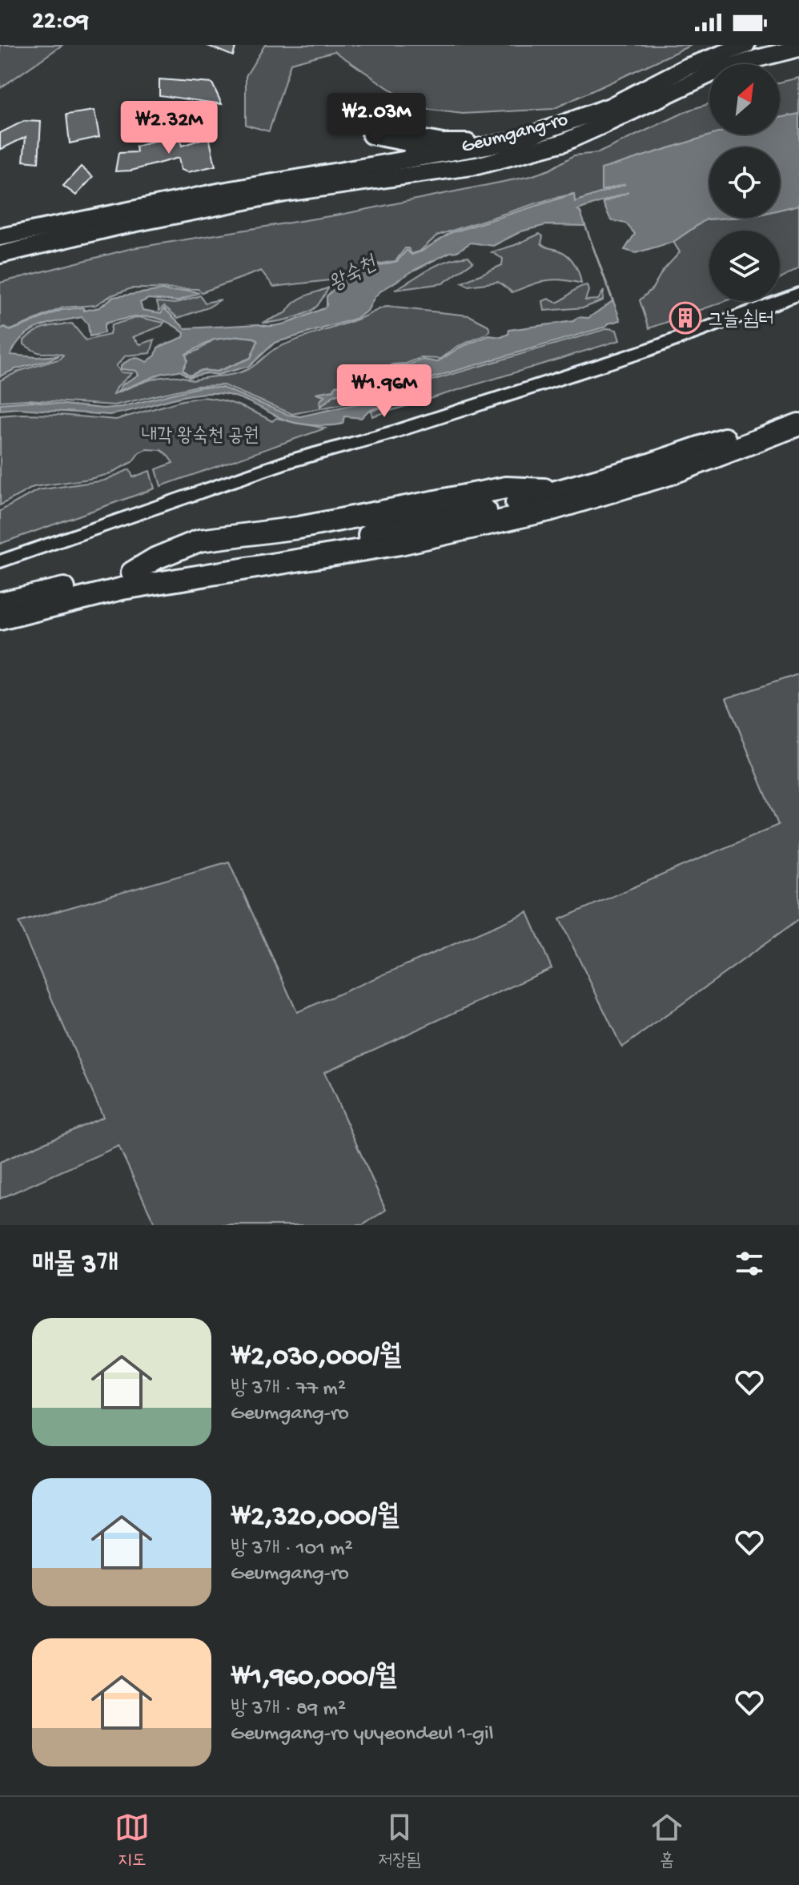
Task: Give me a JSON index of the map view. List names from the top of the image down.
{
  "streets": {
    "main road": ["Geumgang-ro"]
  },
  "water": ["왕숙천"],
  "parks": ["내각 왕숙천 공원"],
  "places": {
    "building": ["그늘 쉼터"]
  },
  "north": "top right",
  "page": {
    "status": "22:09",
    "price": ["₩2.03M", "₩2.32M", "₩1.96M"],
    "heading": "매물 3개",
    "list": [
      {
        "name": "₩2,030,000/월",
        "note": "방 3개 · 77 m² · Geumgang-ro"
      },
      {
        "name": "₩2,320,000/월",
        "note": "방 3개 · 101 m² · Geumgang-ro"
      },
      {
        "name": "₩1,960,000/월",
        "note": "방 3개 · 89 m² · Geumgang-ro yuyeondeul 1-gil"
      }
    ],
    "tabs": ["지도", "저장됨", "홈"]
  }
}
